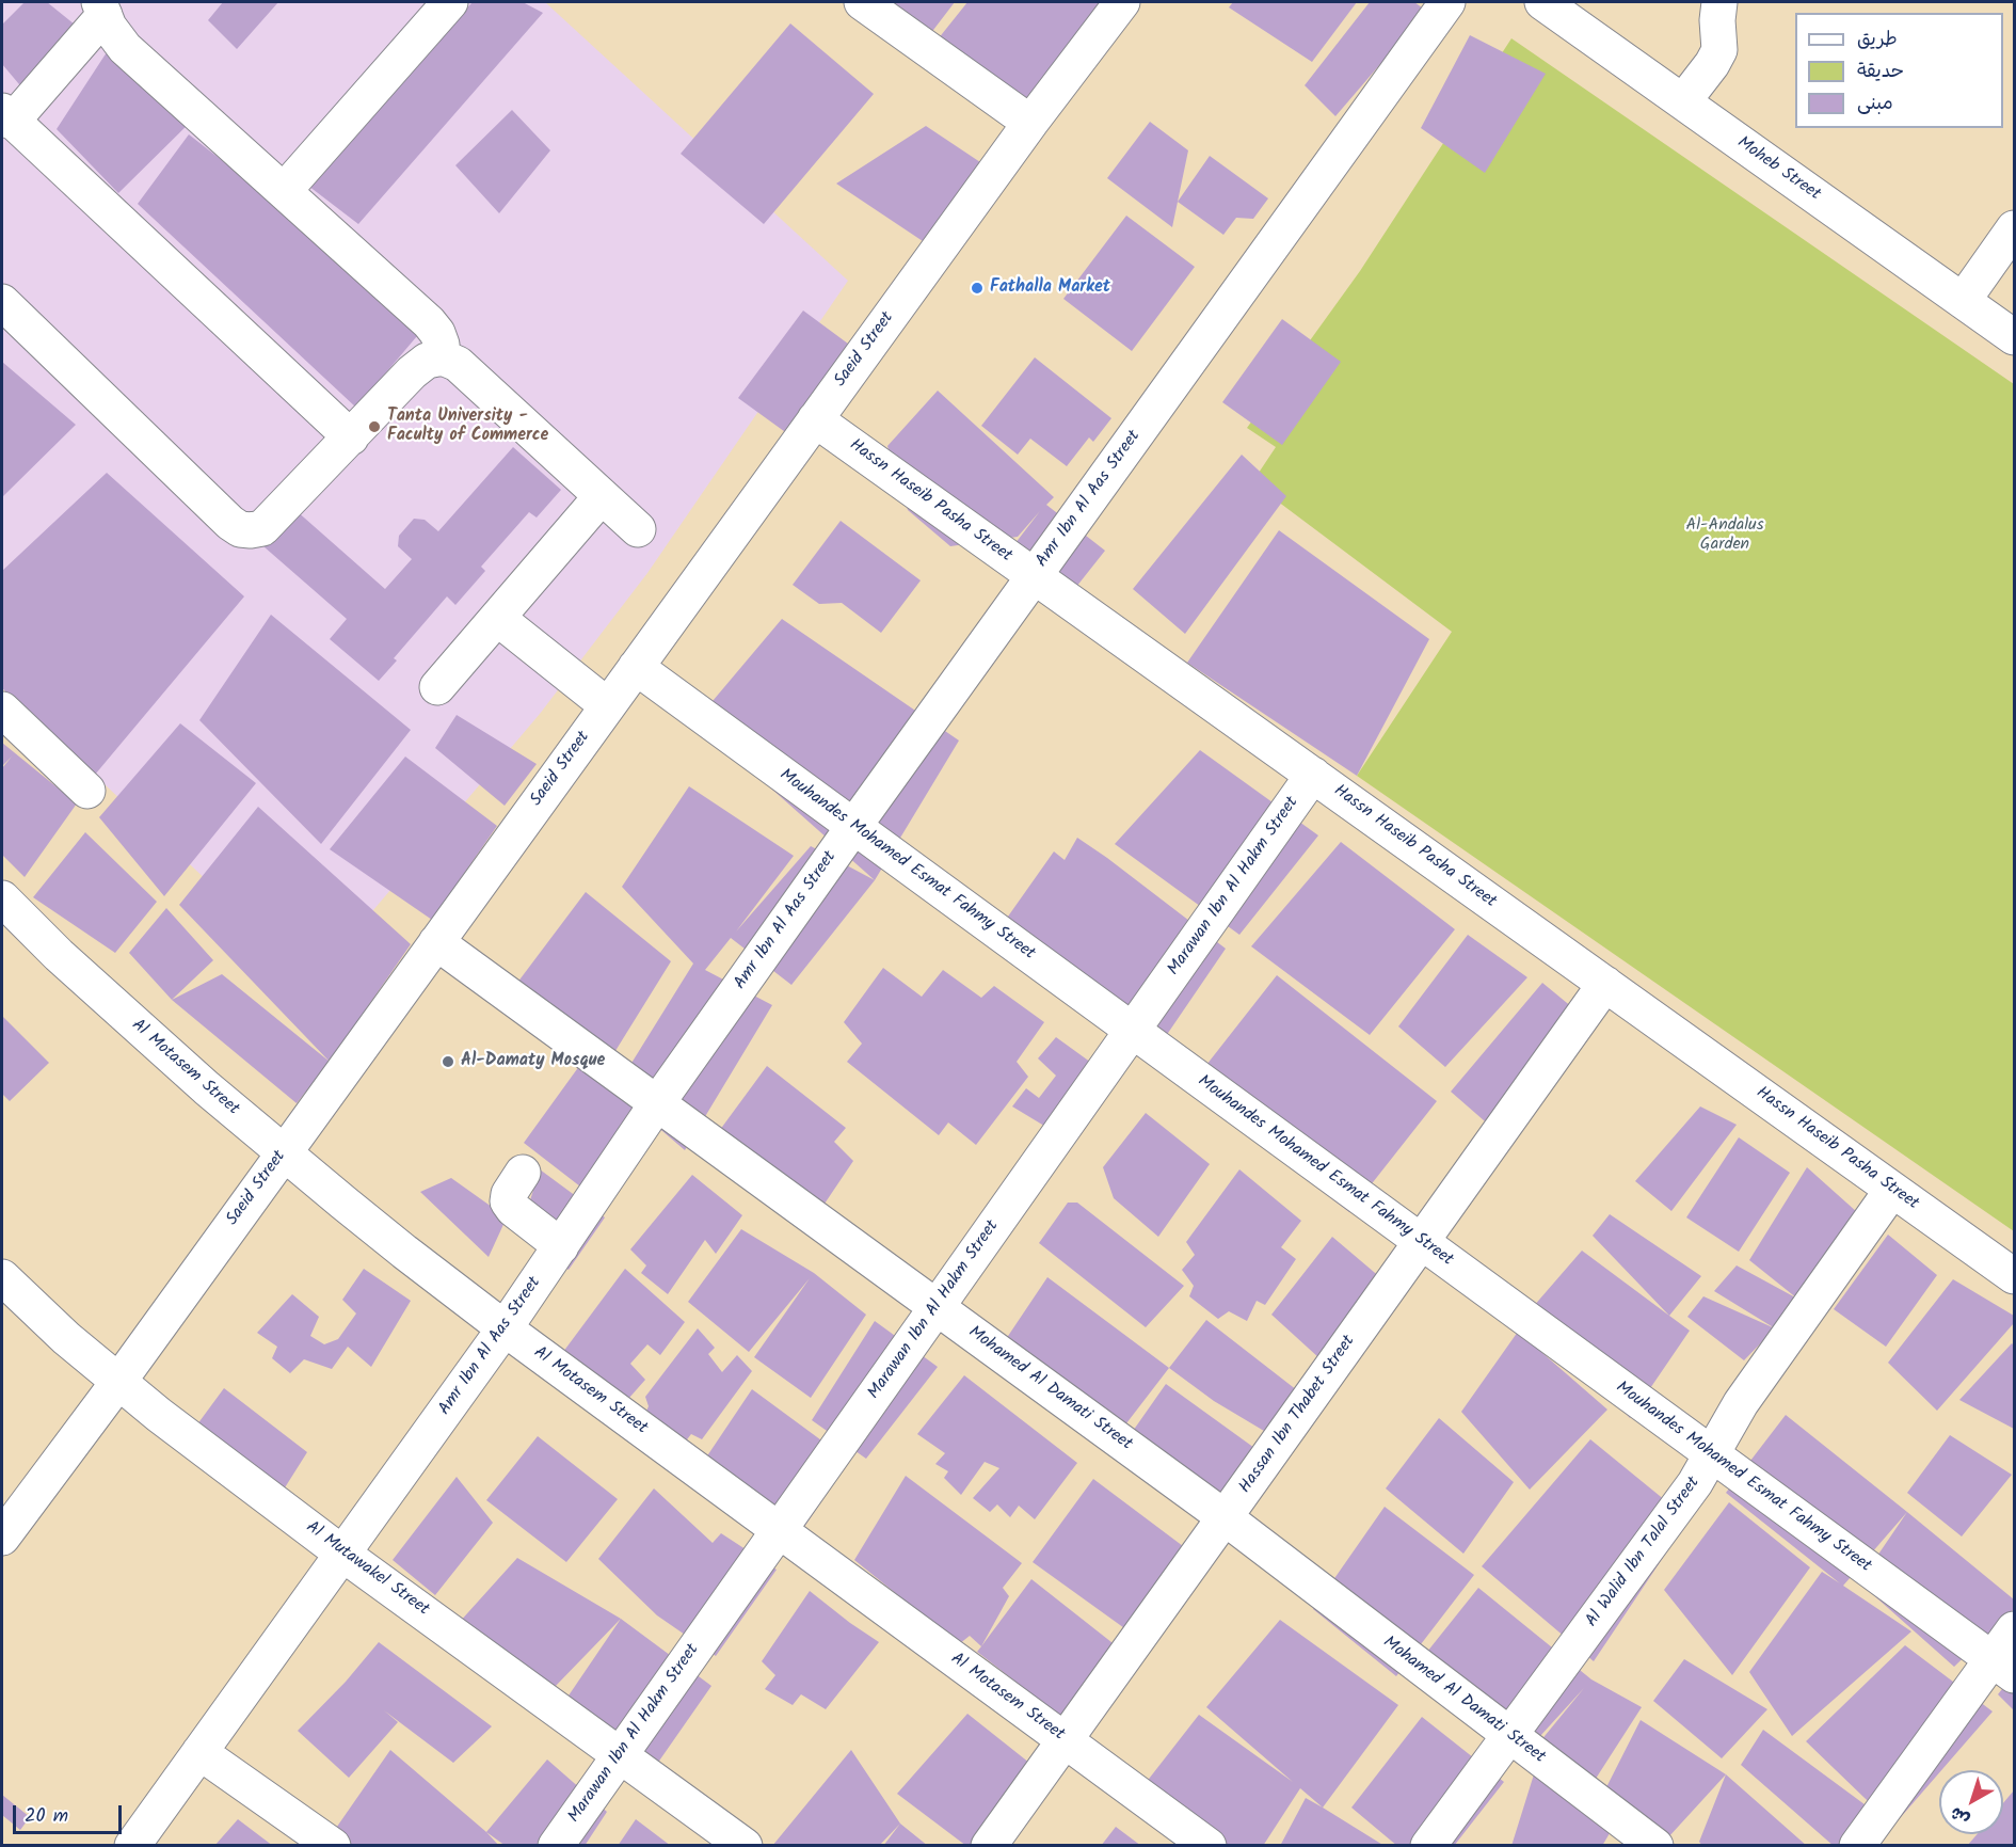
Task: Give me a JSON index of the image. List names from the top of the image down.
{
  "streets": {
    "street": [
      "Moheb Street",
      "Saeid Street",
      "Amr Ibn Al Aas Street",
      "Hassn Haseib Pasha Street",
      "Mouhandes Mohamed Esmat Fahmy Street",
      "Marawan Ibn Al Hakm Street",
      "Al Motasem Street",
      "Mohamed Al Damati Street",
      "Hassan Ibn Thabet Street",
      "Al Walid Ibn Talal Street",
      "Al Mutawakel Street"
    ]
  },
  "crossings": [
    ["Saeid Street", "Hassn Haseib Pasha Street"],
    ["Saeid Street", "Mouhandes Mohamed Esmat Fahmy Street"],
    ["Saeid Street", "Al Motasem Street"],
    ["Saeid Street", "Mohamed Al Damati Street"],
    ["Saeid Street", "Al Mutawakel Street"],
    ["Amr Ibn Al Aas Street", "Hassn Haseib Pasha Street"],
    ["Amr Ibn Al Aas Street", "Mouhandes Mohamed Esmat Fahmy Street"],
    ["Amr Ibn Al Aas Street", "Al Motasem Street"],
    ["Amr Ibn Al Aas Street", "Mohamed Al Damati Street"],
    ["Amr Ibn Al Aas Street", "Al Mutawakel Street"],
    ["Hassn Haseib Pasha Street", "Marawan Ibn Al Hakm Street"],
    ["Hassn Haseib Pasha Street", "Hassan Ibn Thabet Street"],
    ["Hassn Haseib Pasha Street", "Al Walid Ibn Talal Street"],
    ["Mouhandes Mohamed Esmat Fahmy Street", "Marawan Ibn Al Hakm Street"],
    ["Mouhandes Mohamed Esmat Fahmy Street", "Hassan Ibn Thabet Street"],
    ["Mouhandes Mohamed Esmat Fahmy Street", "Al Walid Ibn Talal Street"],
    ["Marawan Ibn Al Hakm Street", "Al Motasem Street"],
    ["Marawan Ibn Al Hakm Street", "Mohamed Al Damati Street"],
    ["Marawan Ibn Al Hakm Street", "Al Mutawakel Street"],
    ["Al Motasem Street", "Hassan Ibn Thabet Street"],
    ["Mohamed Al Damati Street", "Hassan Ibn Thabet Street"],
    ["Mohamed Al Damati Street", "Al Walid Ibn Talal Street"]
  ],
  "parks": ["Al-Andalus Garden"],
  "places": ["Fathalla Market", "Tanta University - Faculty of Commerce", "Al-Damaty Mosque"],
  "legend": ["طريق", "حديقة", "مبنى"],
  "scale_bar": "20 m",
  "north": "bottom left"
}
